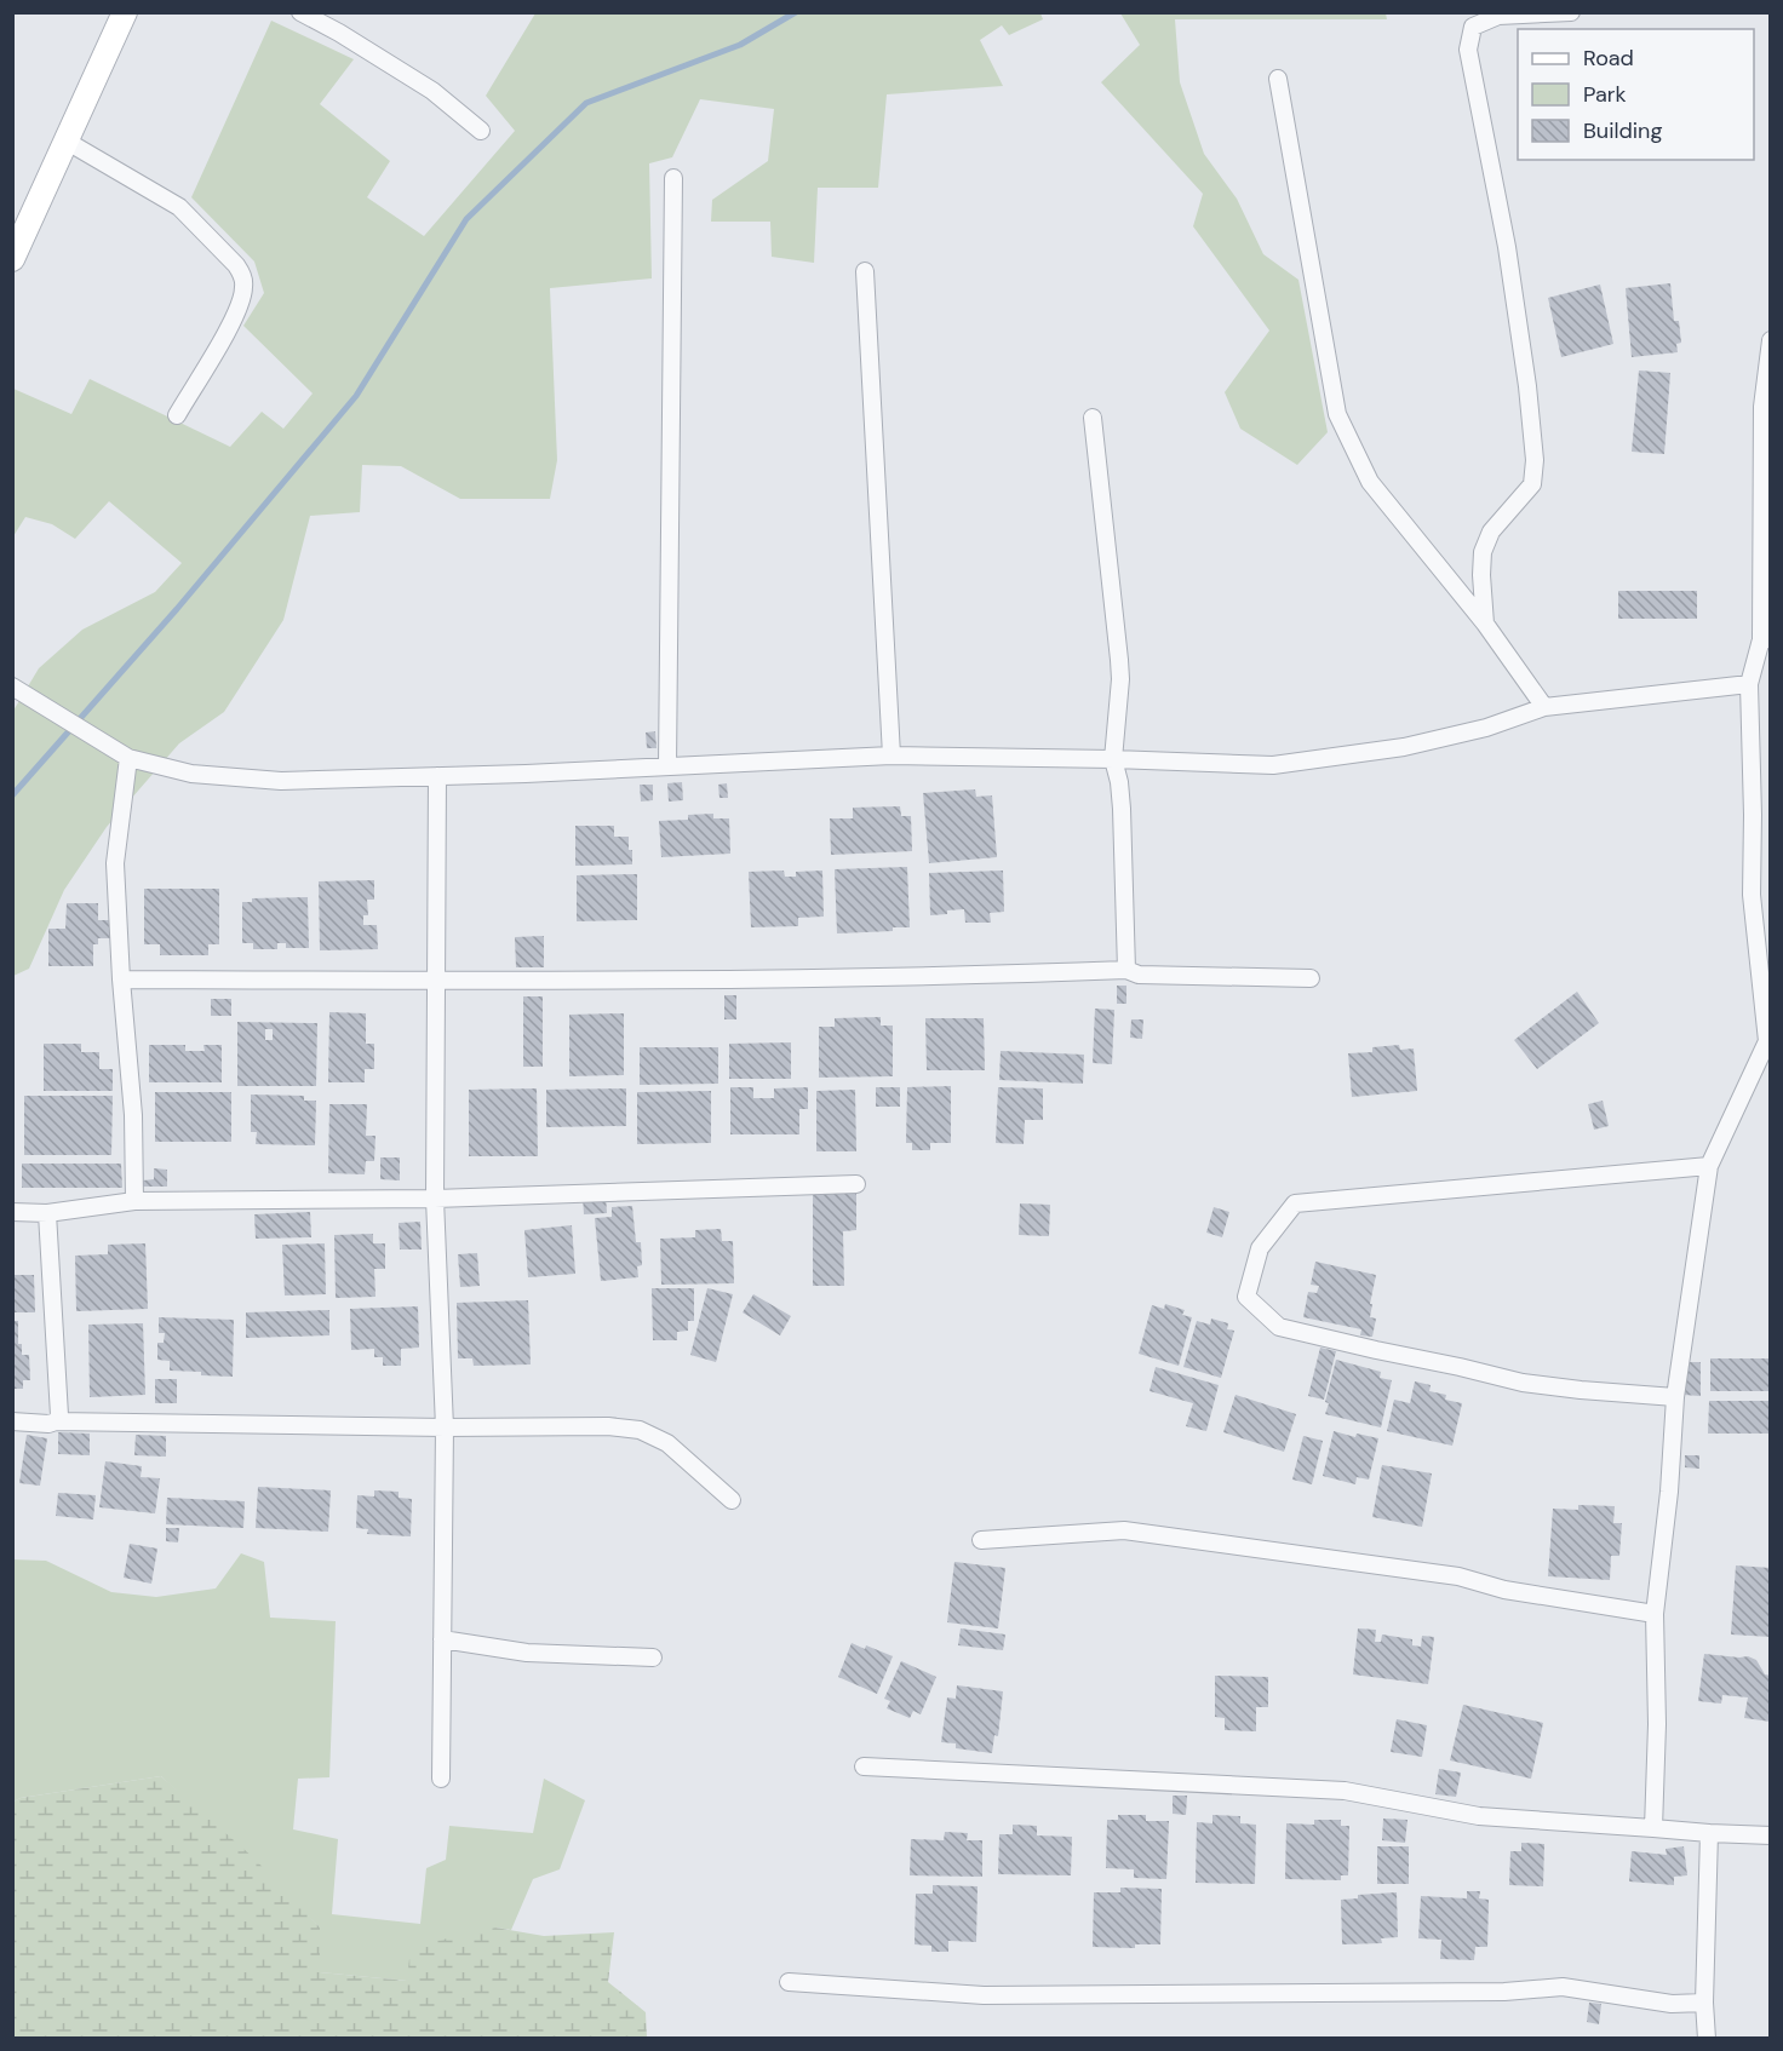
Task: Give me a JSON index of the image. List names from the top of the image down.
{
  "legend": ["Road", "Park", "Building"]
}
